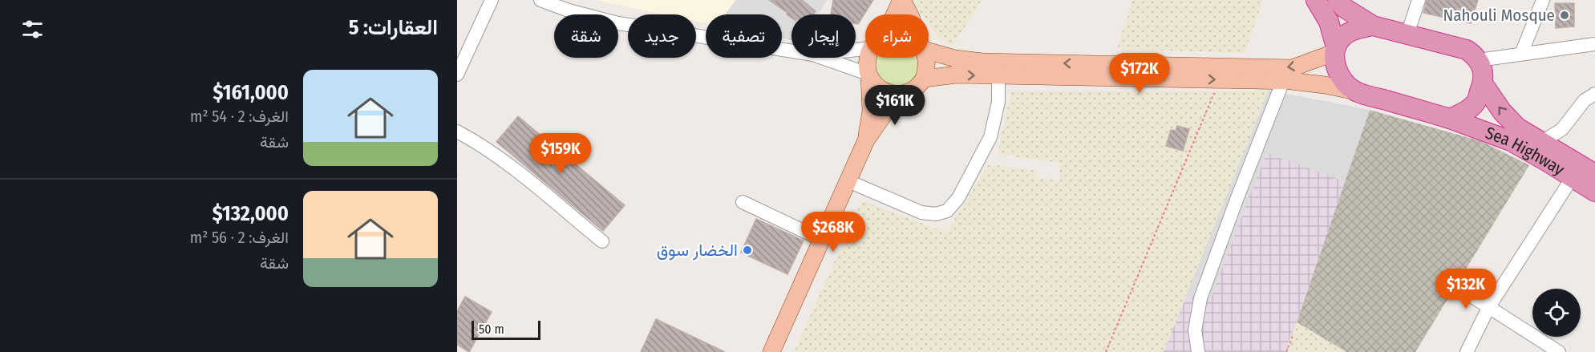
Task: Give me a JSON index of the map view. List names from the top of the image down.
{
  "streets": {
    "highway": ["Sea Highway"]
  },
  "places": ["Nahouli Mosque", "الخضار سوق"],
  "scale_bar": "50 m",
  "page": {
    "heading": "العقارات: 5",
    "chip": [
      "شراء",
      "إيجار",
      "تصفية",
      "جديد",
      "شقة"
    ],
    "price": [
      "$172K",
      "$161K",
      "$159K",
      "$268K",
      "$132K"
    ],
    "list": [
      {
        "name": "$161,000",
        "note": "الغرف: 2 · 54 m² · شقة"
      },
      {
        "name": "$132,000",
        "note": "الغرف: 2 · 56 m² · شقة"
      }
    ],
    "scale": "50 m"
  }
}
